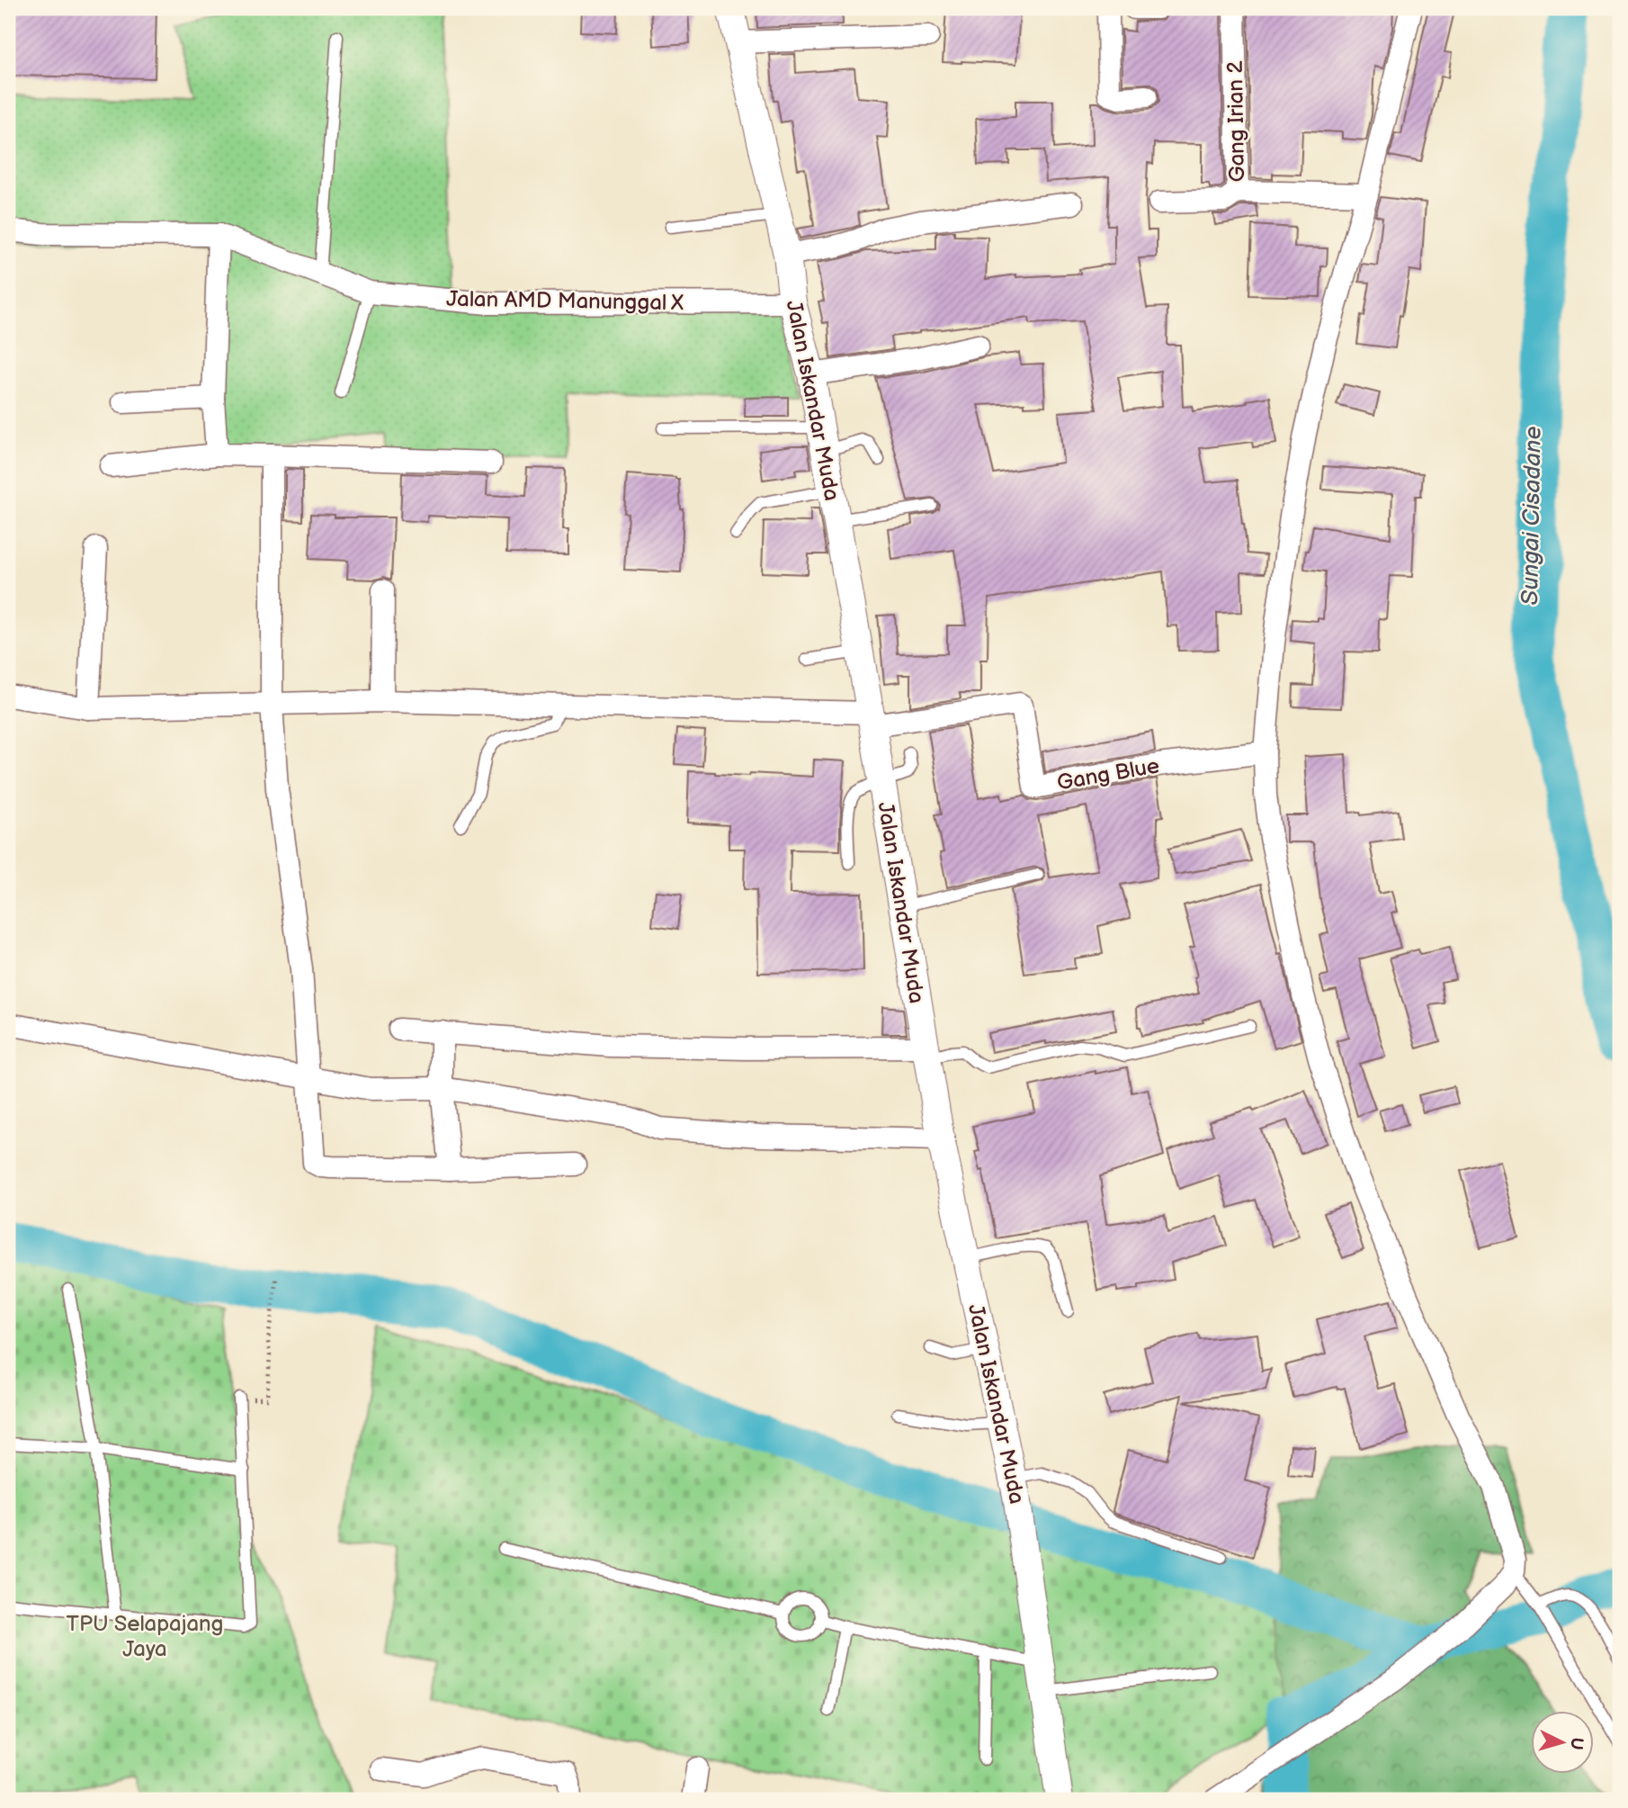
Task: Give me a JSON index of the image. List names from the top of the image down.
{
  "streets": {
    "street": [
      "Gang Irian 2",
      "Jalan AMD Manunggal X",
      "Jalan Iskandar Muda",
      "Gang Blue"
    ]
  },
  "crossings": [
    ["Jalan AMD Manunggal X", "Jalan Iskandar Muda"],
    ["Jalan Iskandar Muda", "Gang Blue"]
  ],
  "water": ["Sungai Cisadane"],
  "parks": ["TPU Selapajang Jaya"],
  "north": "right"
}
